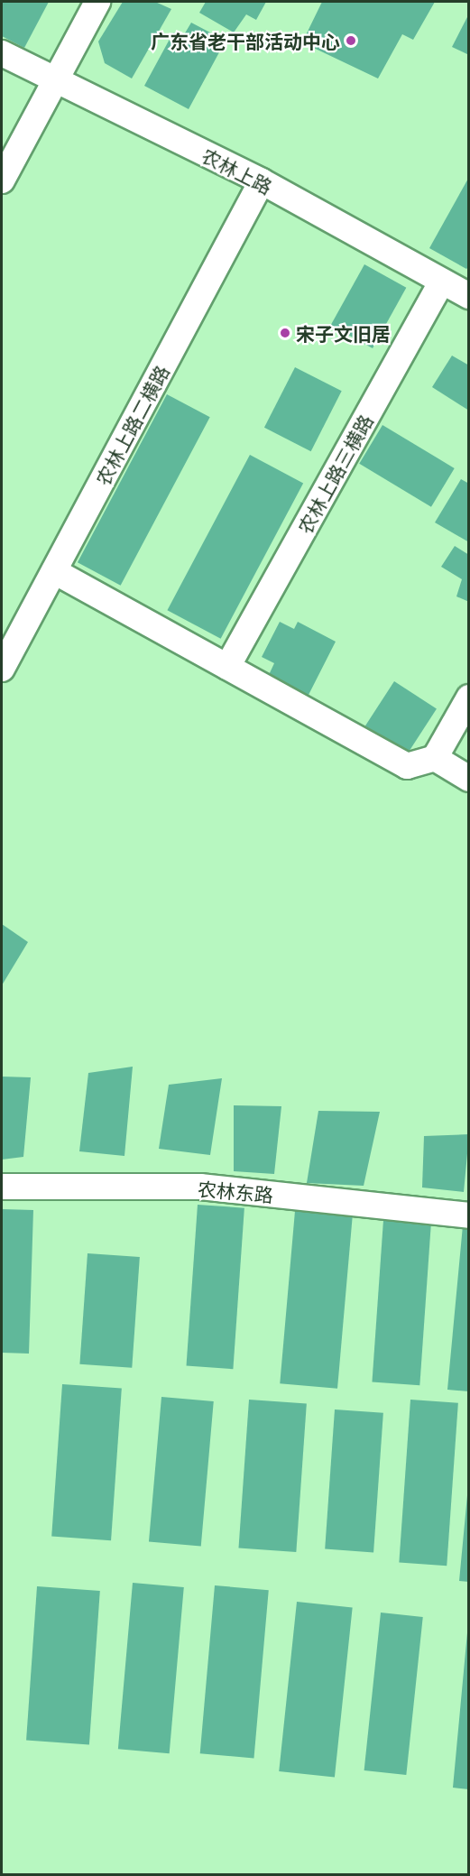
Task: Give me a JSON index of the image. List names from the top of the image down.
{
  "streets": {
    "street": [
      "农林上路",
      "农林上路二横路",
      "农林上路三横路",
      "农林东路"
    ]
  },
  "crossings": [
    ["农林上路", "农林上路二横路"],
    ["农林上路", "农林上路三横路"]
  ],
  "places": ["广东省老干部活动中心", "宋子文旧居"]
}
